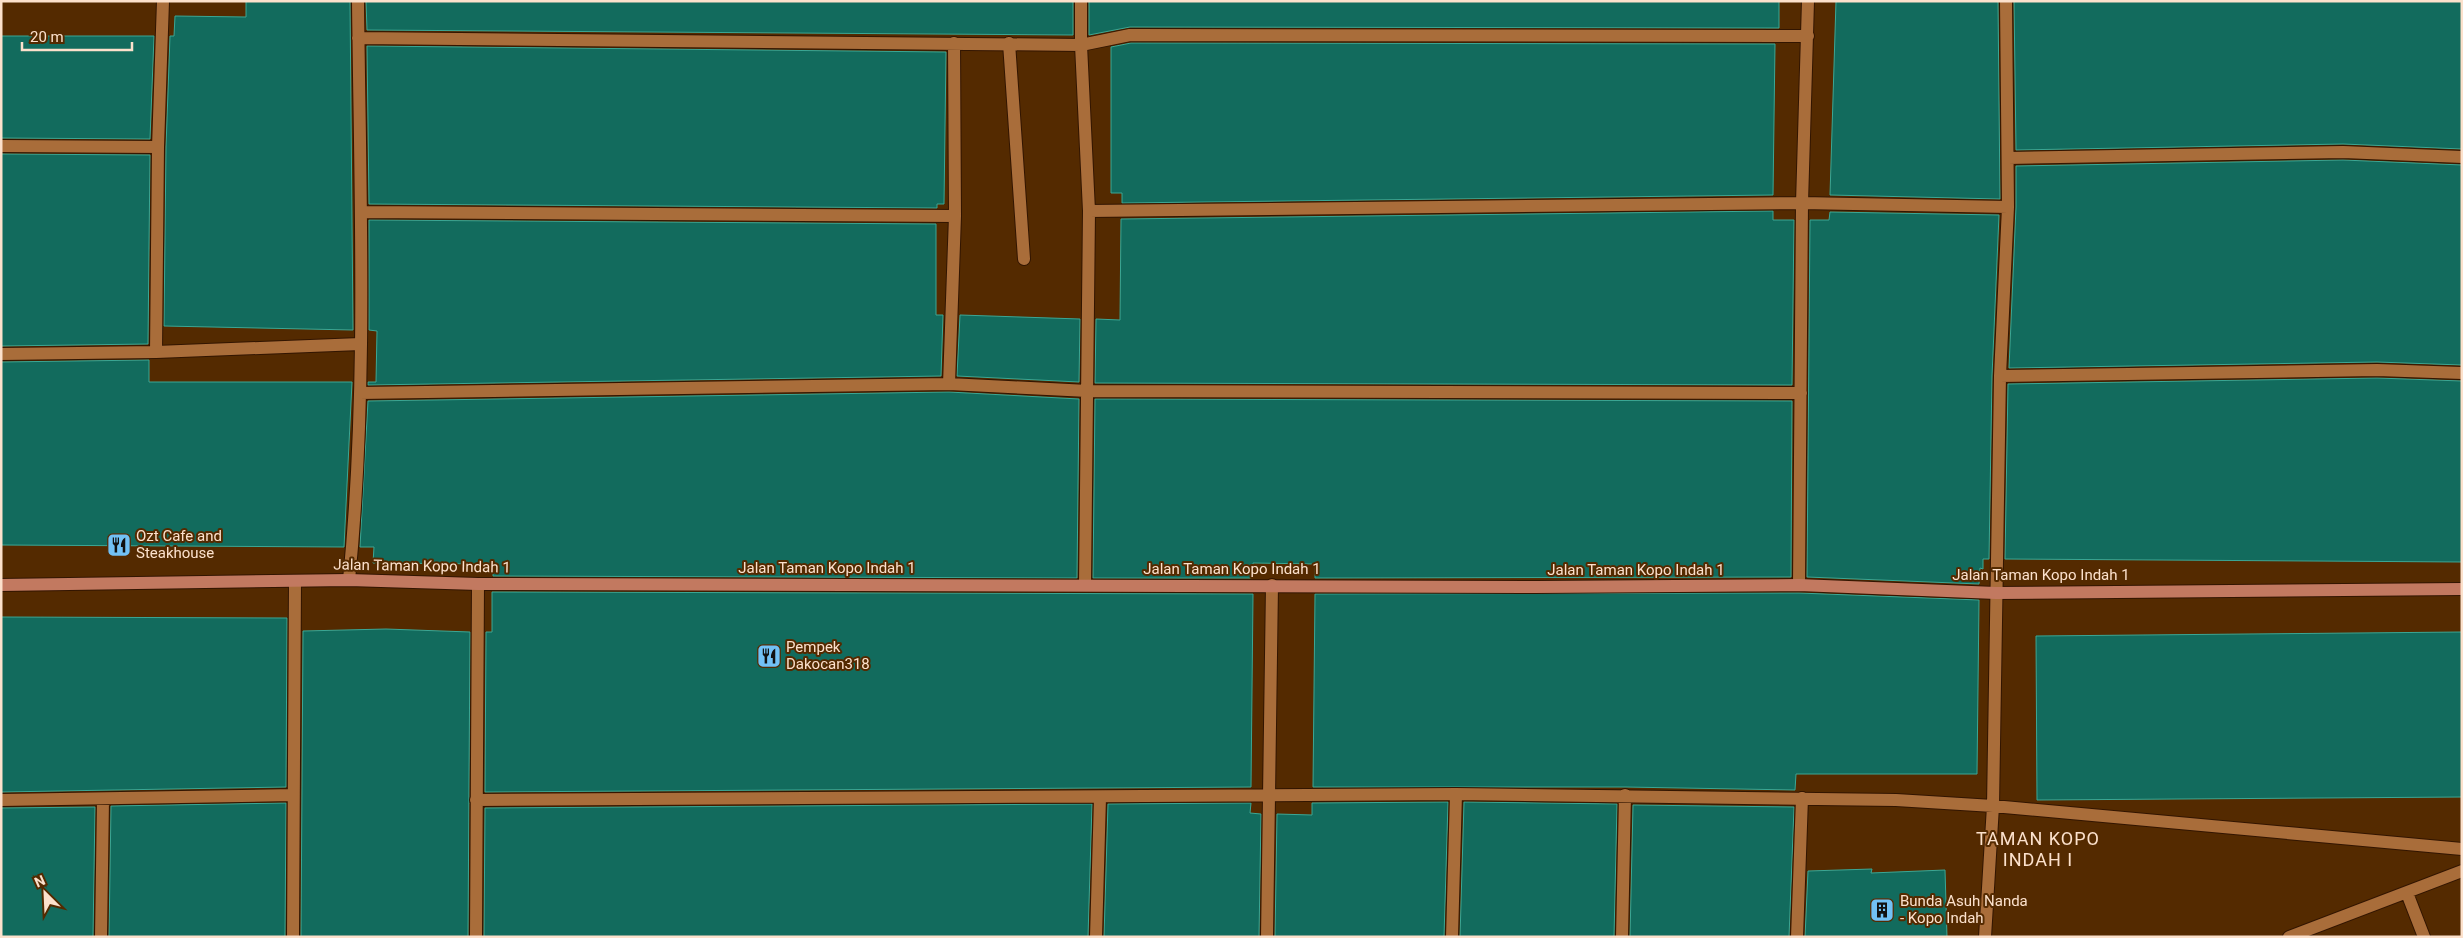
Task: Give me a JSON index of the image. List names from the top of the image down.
{
  "streets": {
    "main road": ["Jalan Taman Kopo Indah 1"]
  },
  "districts": ["TAMAN KOPO INDAH I"],
  "places": {
    "restaurant": ["Ozt Cafe and Steakhouse", "Pempek Dakocan318"],
    "building": ["Bunda Asuh Nanda - Kopo Indah"]
  },
  "scale_bar": "20 m",
  "north": "top left"
}
